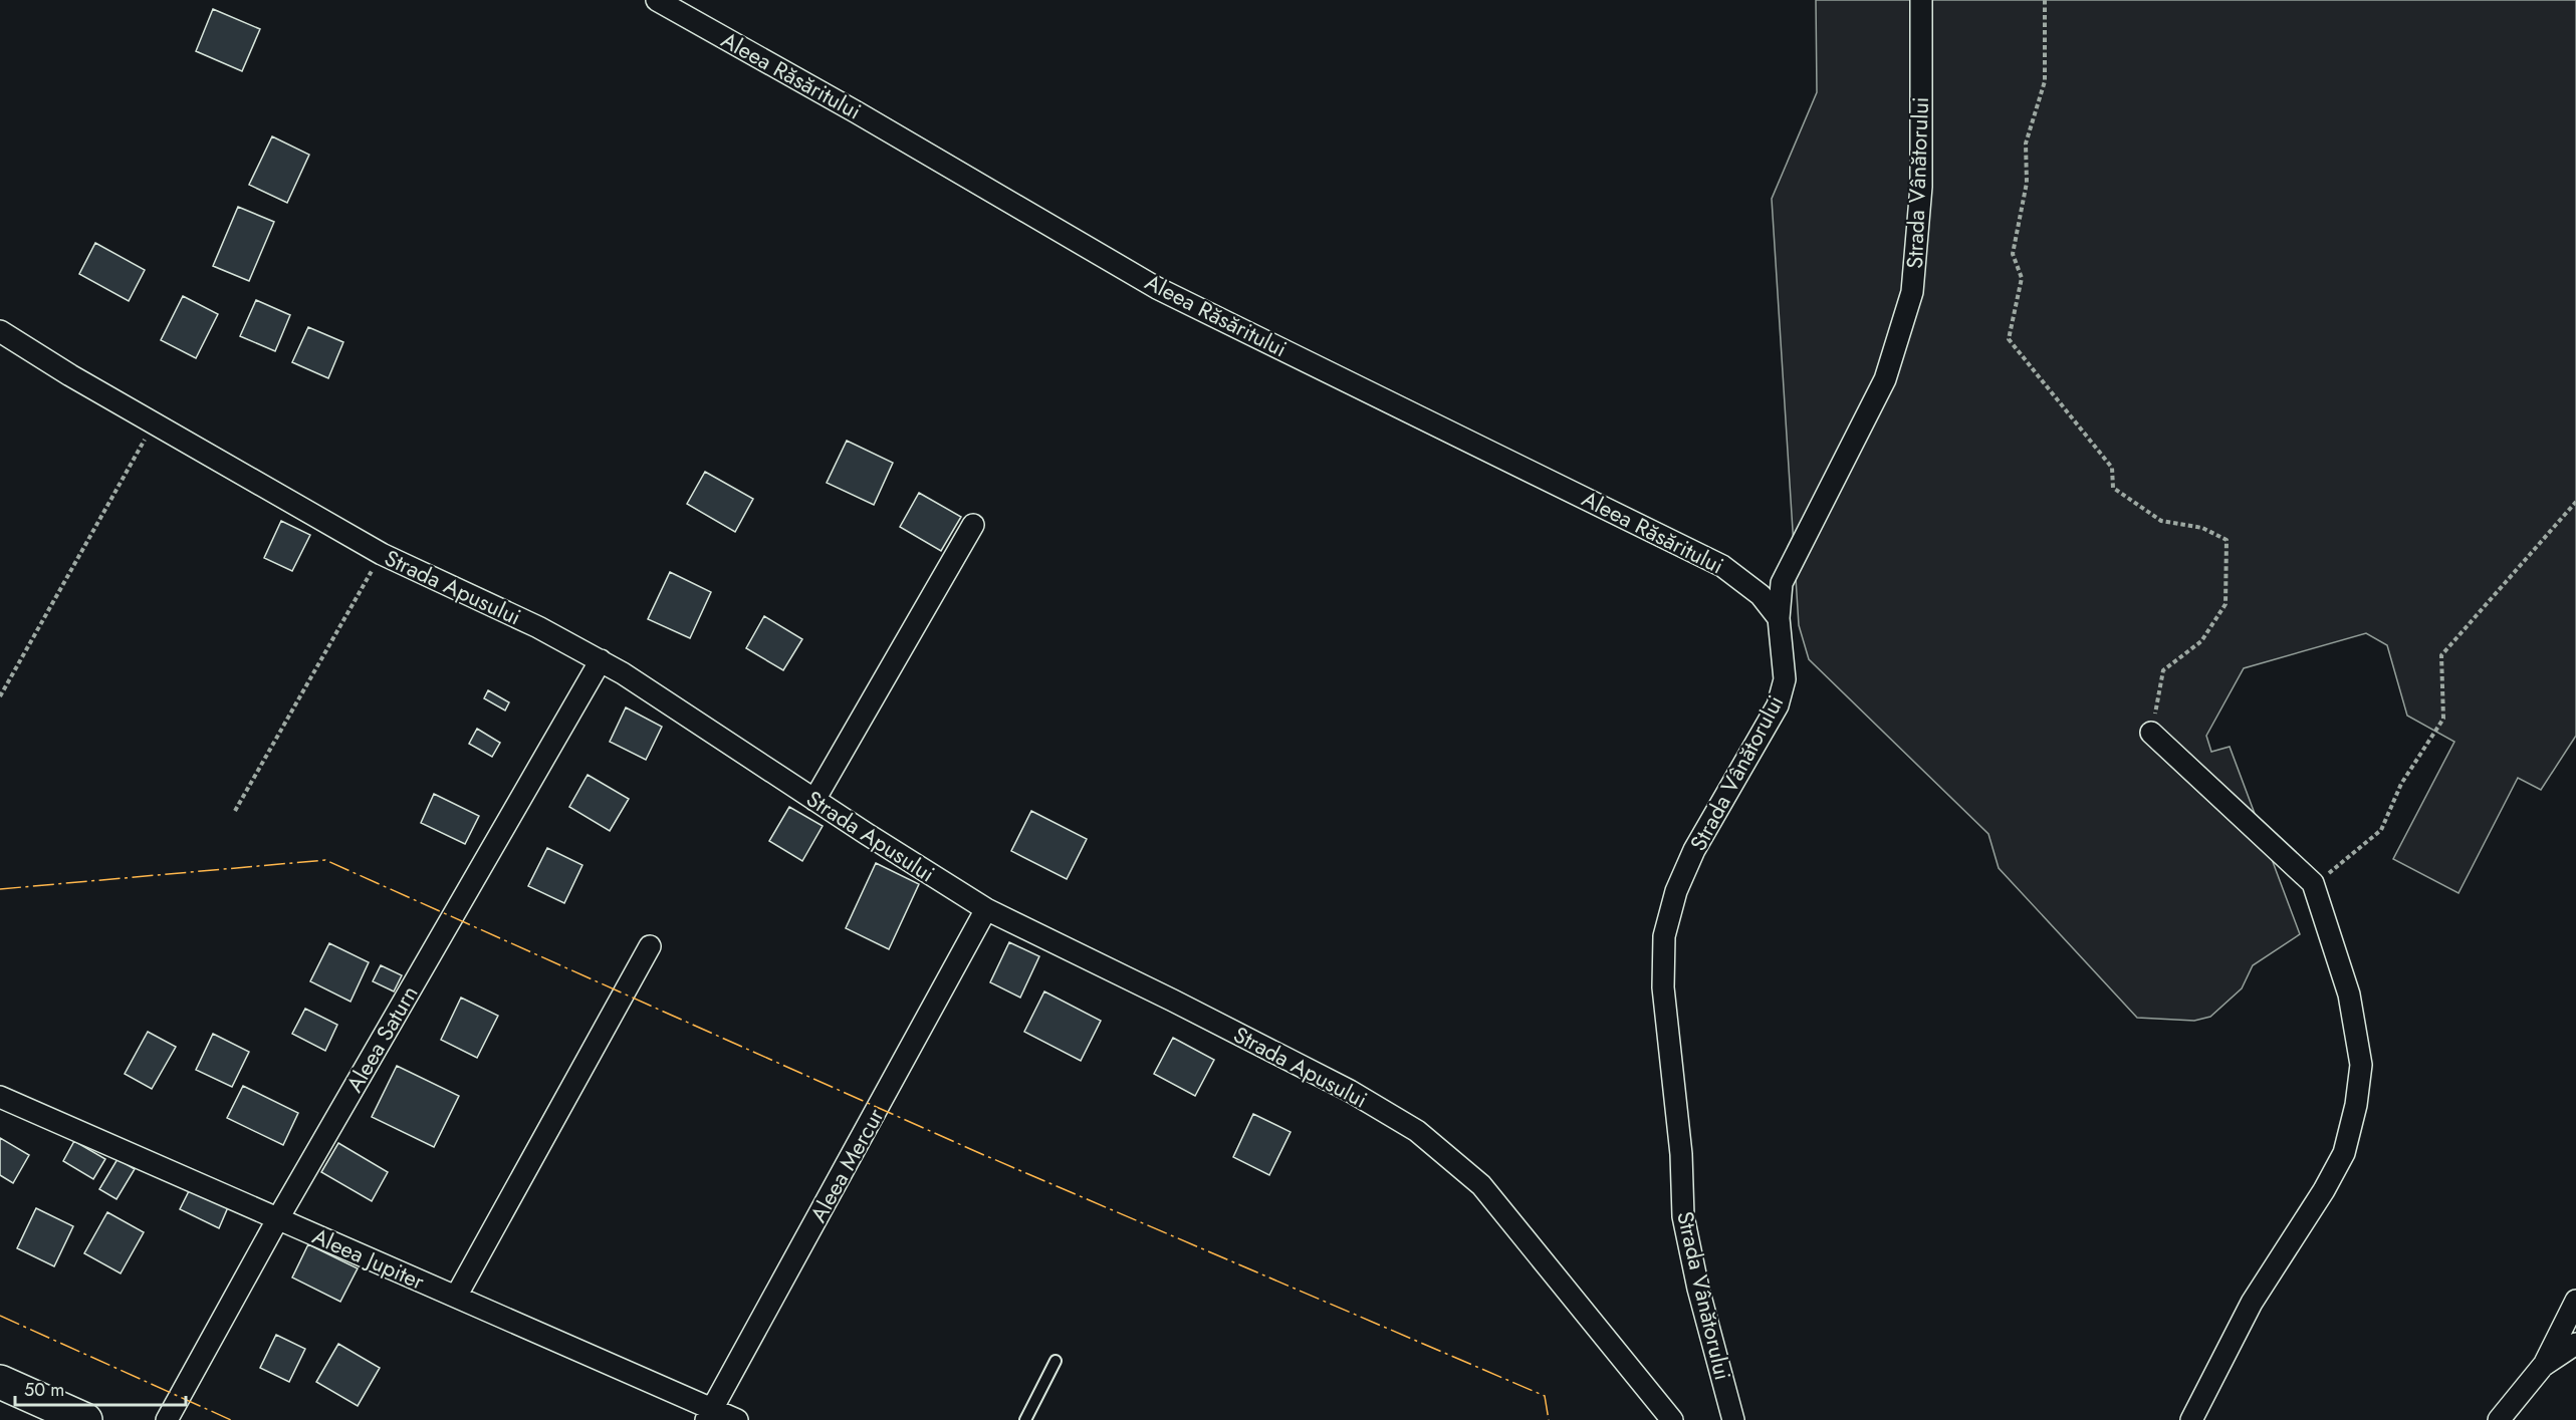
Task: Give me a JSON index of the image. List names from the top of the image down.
{
  "streets": {
    "street": [
      "Aleea Răsăritului",
      "Strada Vânătorului",
      "Strada Apusului",
      "Aleea Saturn",
      "Aleea Mercur",
      "Aleea Jupiter"
    ]
  },
  "crossings": [
    ["Aleea Răsăritului", "Strada Vânătorului"],
    ["Strada Apusului", "Aleea Saturn"],
    ["Strada Apusului", "Aleea Mercur"],
    ["Aleea Saturn", "Aleea Jupiter"],
    ["Aleea Mercur", "Aleea Jupiter"]
  ],
  "scale_bar": "50 m"
}
